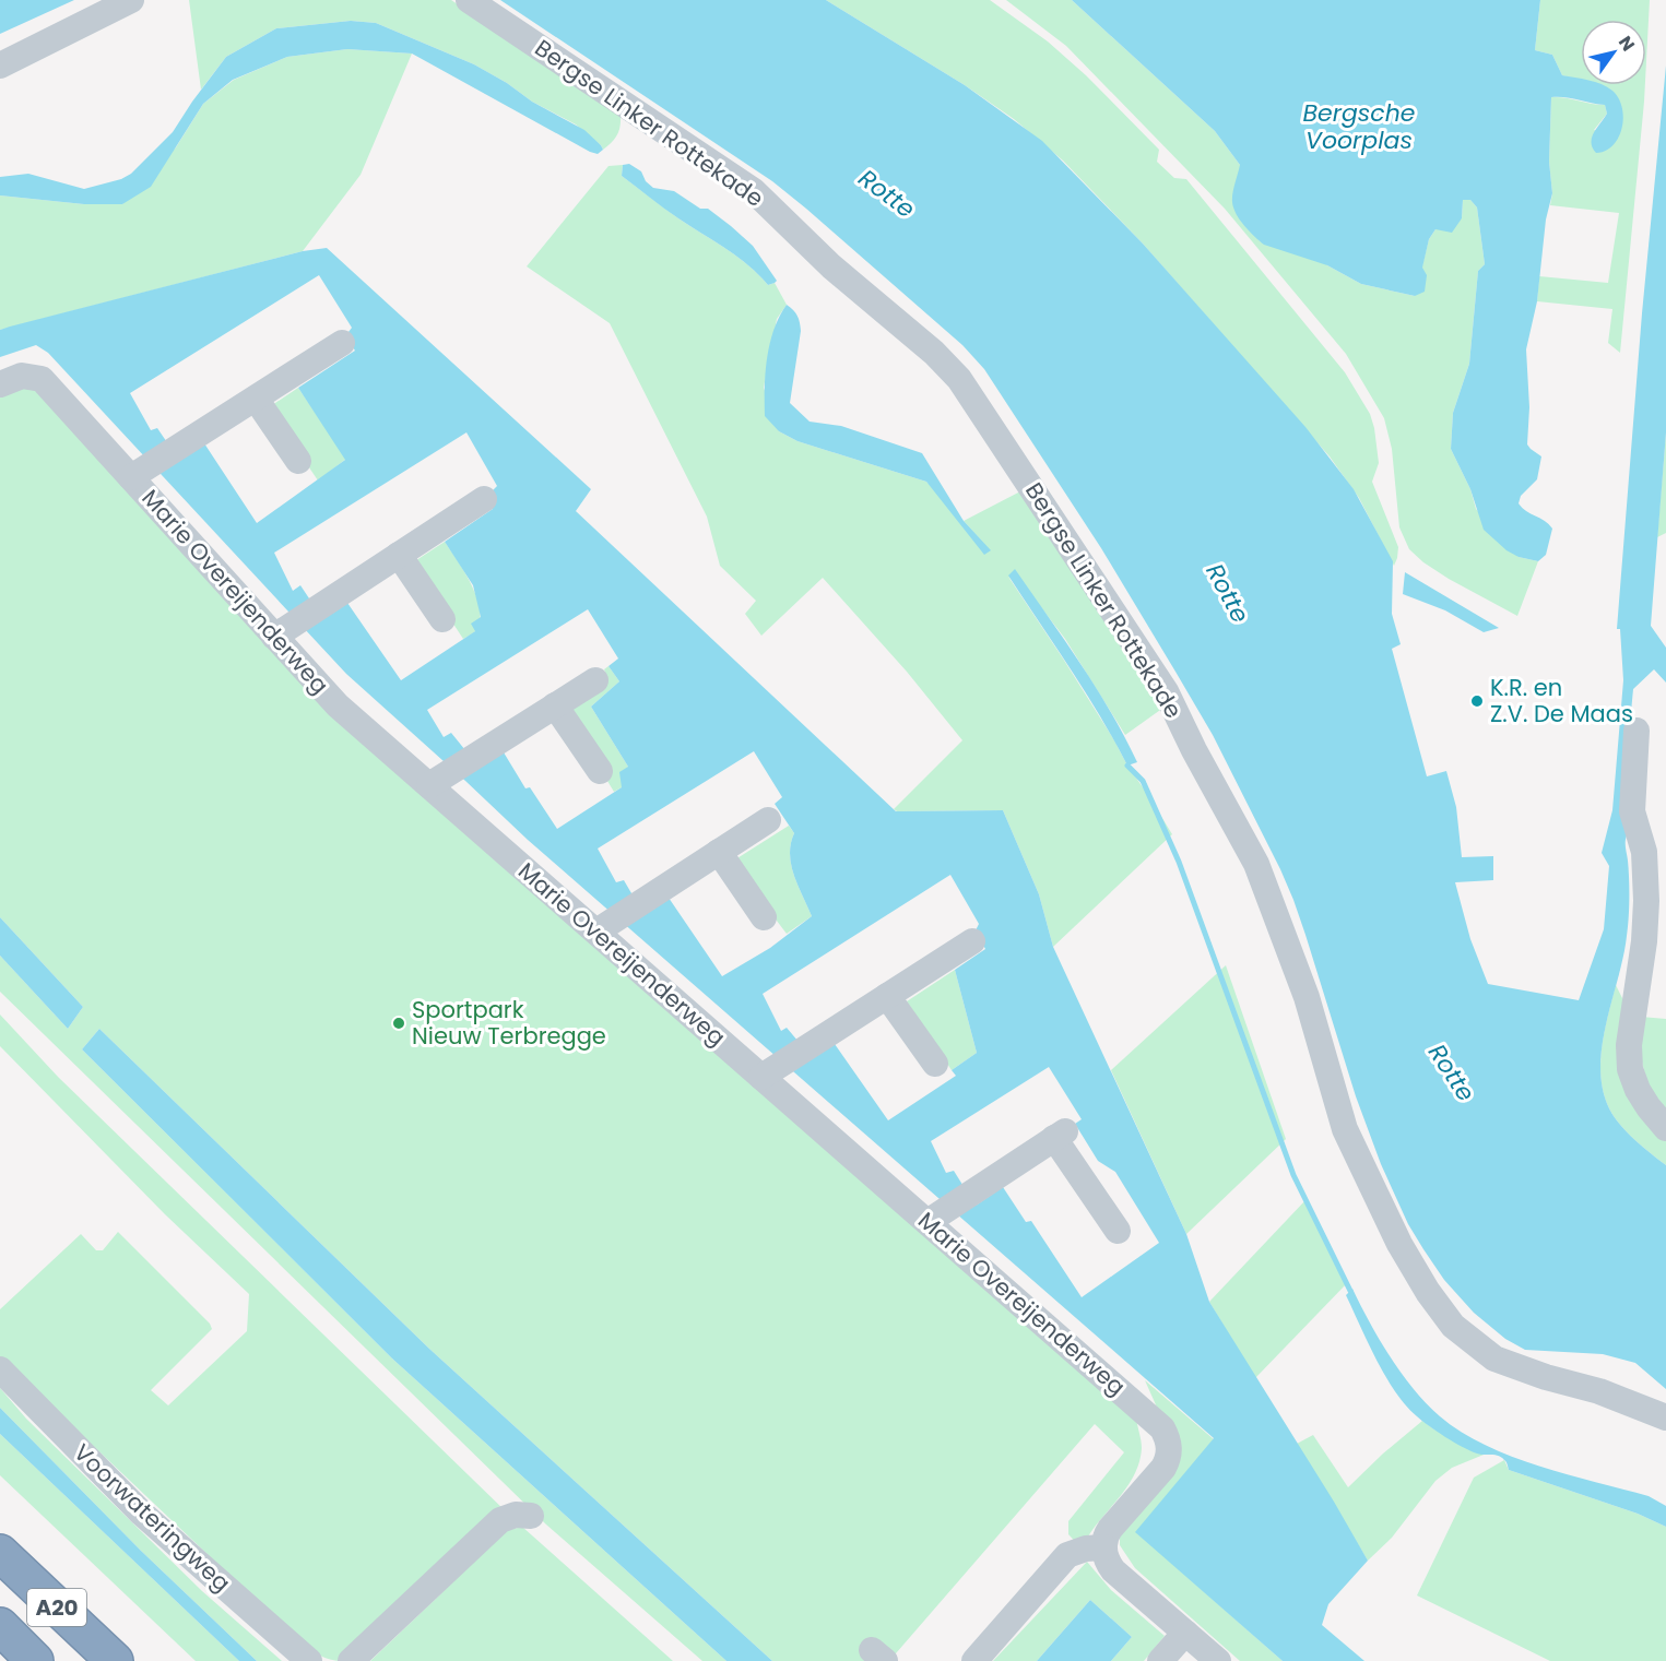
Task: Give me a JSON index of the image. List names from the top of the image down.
{
  "streets": {
    "highway": ["A20"],
    "street": ["Bergse Linker Rottekade", "Marie Overeijenderweg", "Voorwateringweg"]
  },
  "water": ["Bergsche Voorplas", "Rotte"],
  "places": ["K.R. en Z.V. De Maas", "Sportpark Nieuw Terbregge"],
  "north": "top right"
}
